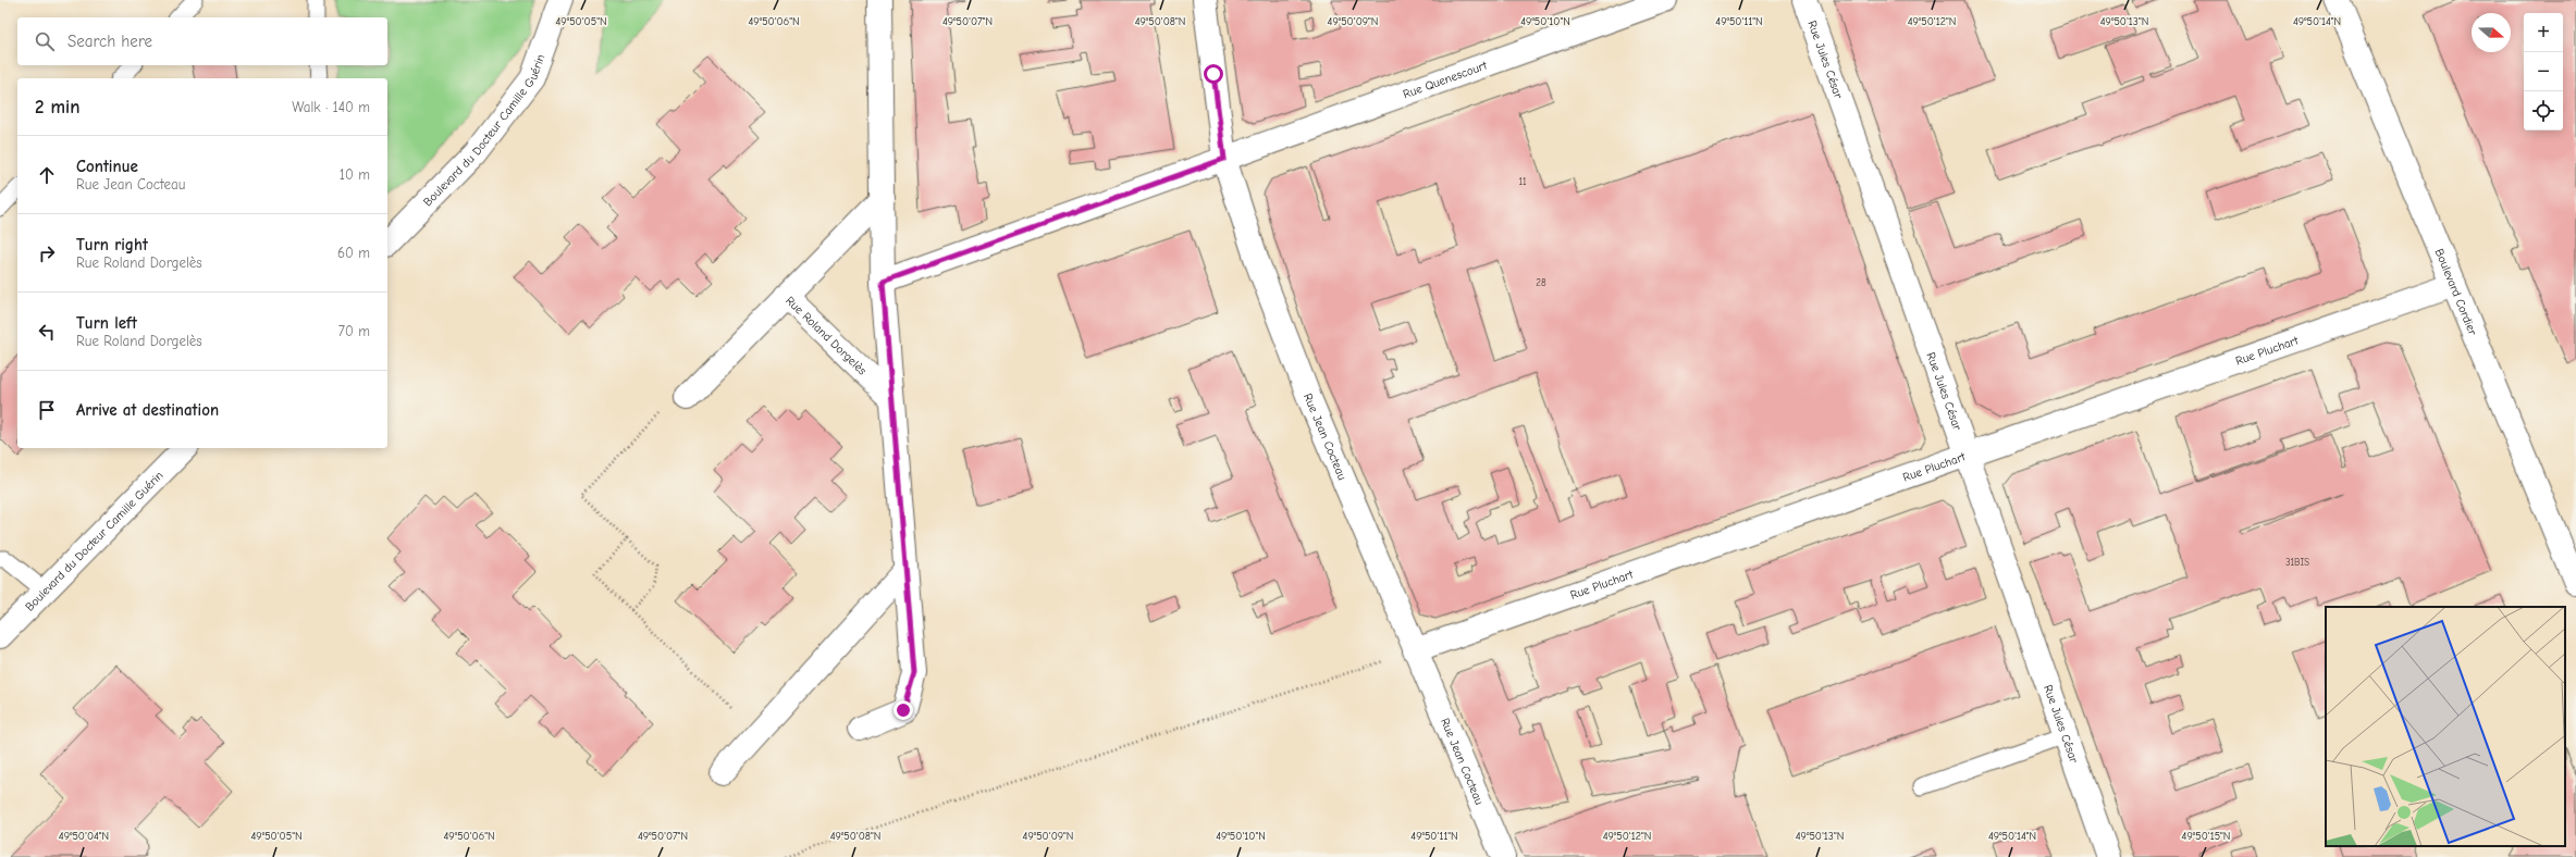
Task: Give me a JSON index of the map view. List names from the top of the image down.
{
  "streets": {
    "street": [
      "Rue Jules César",
      "Rue Quenescourt",
      "Boulevard du Docteur Camille Guérin",
      "Boulevard Cordier",
      "Rue Roland Dorgelès",
      "Rue Pluchart",
      "Rue Jean Cocteau"
    ]
  },
  "crossings": [
    ["Rue Jules César", "Rue Pluchart"],
    ["Rue Quenescourt", "Rue Jean Cocteau"],
    ["Boulevard Cordier", "Rue Pluchart"],
    ["Rue Pluchart", "Rue Jean Cocteau"]
  ],
  "house_numbers": ["11", "28", "31BIS"],
  "north": "right",
  "page": {
    "map_buttons": ["+", "−"],
    "search": "Search here",
    "heading": ["2 min", "Walk · 140 m"],
    "list": [
      ["Continue", "Rue Jean Cocteau", "10 m"],
      ["Turn right", "Rue Roland Dorgelès", "60 m"],
      ["Turn left", "Rue Roland Dorgelès", "70 m"],
      "Arrive at destination"
    ]
  },
  "coordinates": [
    "49°50'05\"N",
    "49°50'06\"N",
    "49°50'07\"N",
    "49°50'08\"N",
    "49°50'09\"N",
    "49°50'10\"N",
    "49°50'11\"N",
    "49°50'12\"N",
    "49°50'13\"N",
    "49°50'14\"N",
    "49°50'04\"N",
    "49°50'15\"N"
  ]
}
